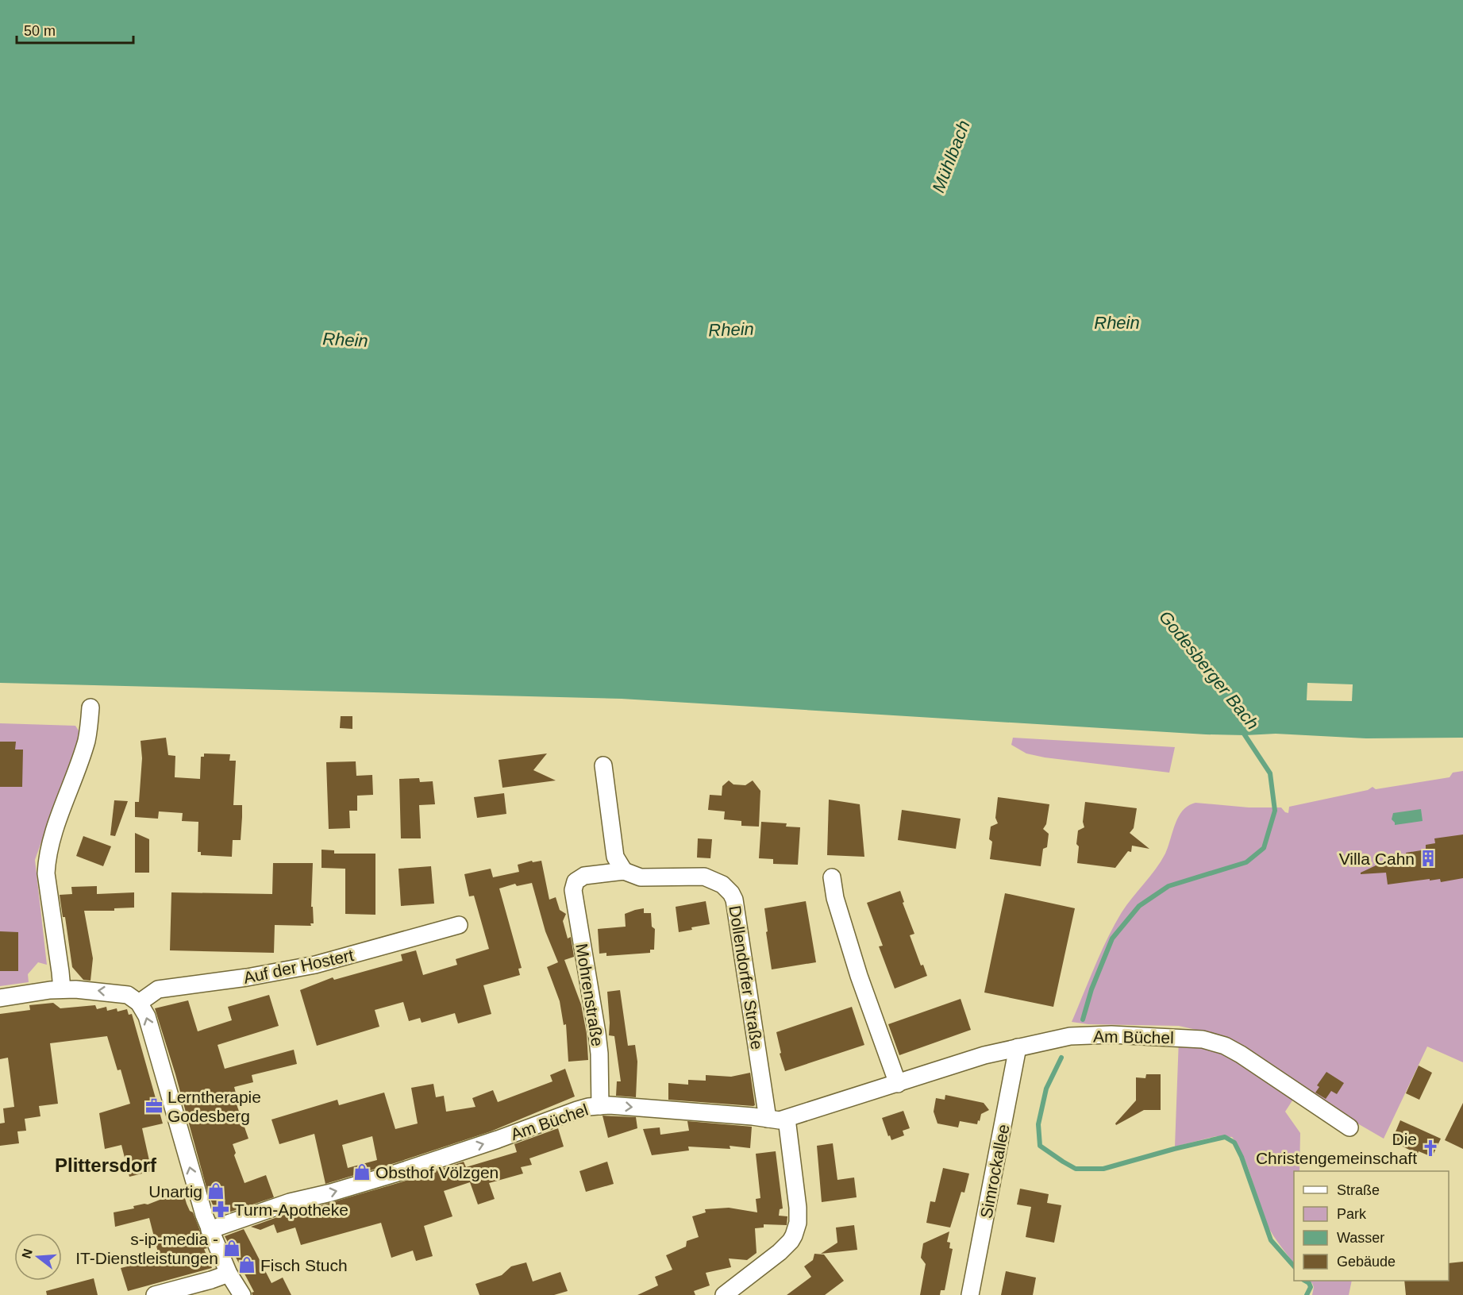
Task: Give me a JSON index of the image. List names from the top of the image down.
{
  "streets": {
    "street": [
      "Auf der Hostert",
      "Dollendorfer Straße",
      "Mohrenstraße",
      "Am Büchel",
      "Simrockallee"
    ]
  },
  "crossings": [
    ["Dollendorfer Straße", "Mohrenstraße"],
    ["Dollendorfer Straße", "Am Büchel"],
    ["Mohrenstraße", "Am Büchel"],
    ["Am Büchel", "Simrockallee"]
  ],
  "one_way": ["Am Büchel"],
  "districts": ["Plittersdorf"],
  "water": ["Mühlbach", "Rhein", "Godesberger Bach"],
  "places": {
    "building": ["Villa Cahn"],
    "office": ["Lerntherapie Godesberg"],
    "church": ["Die Christengemeinschaft"],
    "shop": [
      "Obsthof Völzgen",
      "Unartig",
      "s-ip-media - IT-Dienstleistungen",
      "Fisch Stuch"
    ],
    "pharmacy": ["Turm-Apotheke"]
  },
  "legend": [
    "Straße",
    "Park",
    "Wasser",
    "Gebäude"
  ],
  "scale_bar": "50 m",
  "north": "left"
}
